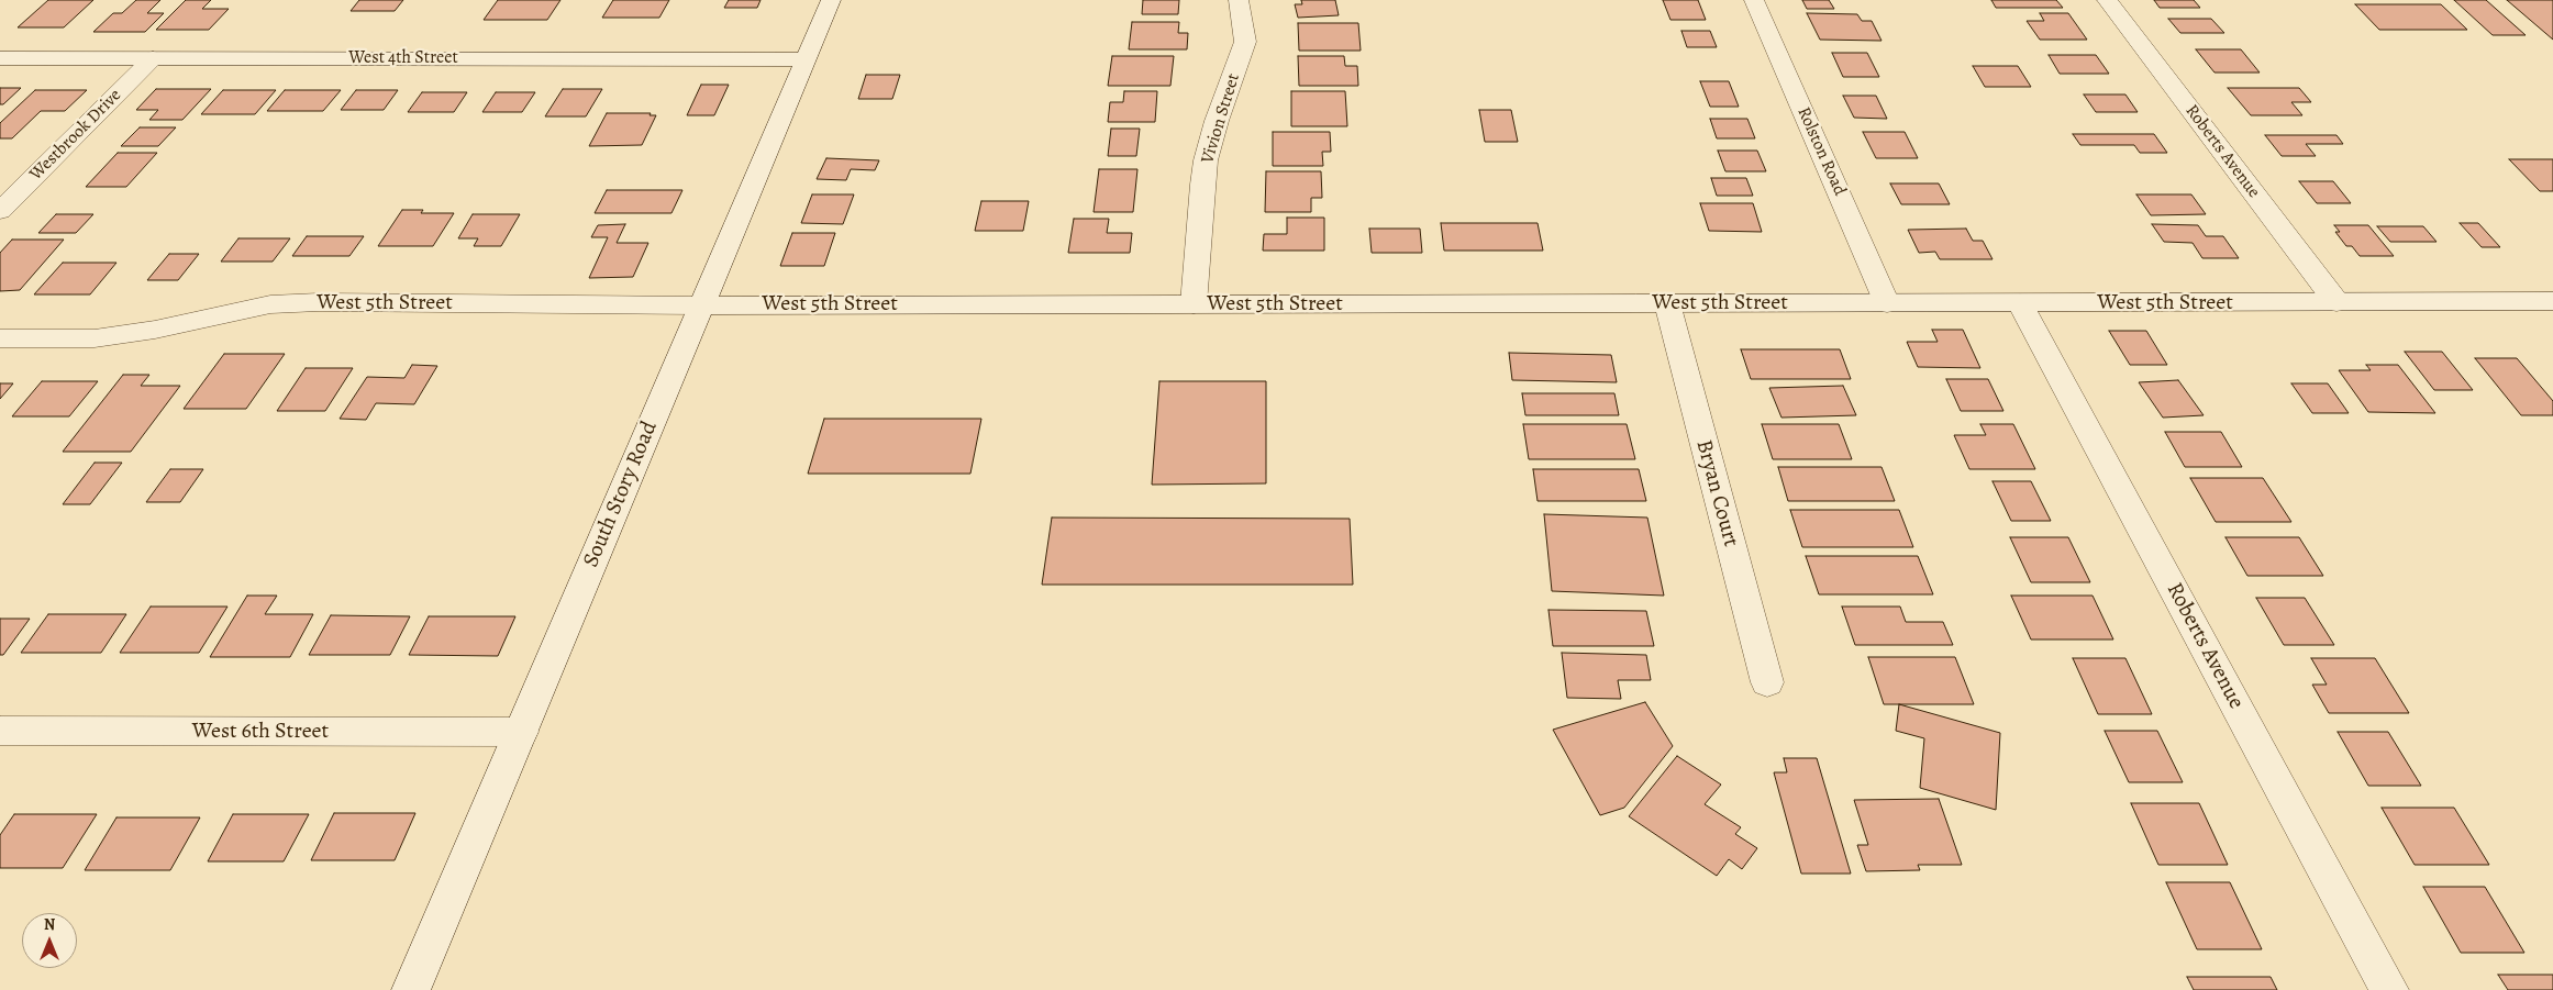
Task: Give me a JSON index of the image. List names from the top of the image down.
{
  "streets": {
    "street": [
      "West 4th Street",
      "Vivion Street",
      "Westbrook Drive",
      "Rolston Road",
      "Roberts Avenue",
      "West 5th Street",
      "Bryan Court",
      "South Story Road",
      "West 6th Street"
    ]
  },
  "crossings": [
    ["West 4th Street", "Westbrook Drive"],
    ["West 4th Street", "South Story Road"],
    ["Vivion Street", "West 5th Street"],
    ["Rolston Road", "West 5th Street"],
    ["Roberts Avenue", "West 5th Street"],
    ["West 5th Street", "Bryan Court"],
    ["West 5th Street", "South Story Road"],
    ["South Story Road", "West 6th Street"]
  ],
  "north": "top"
}
